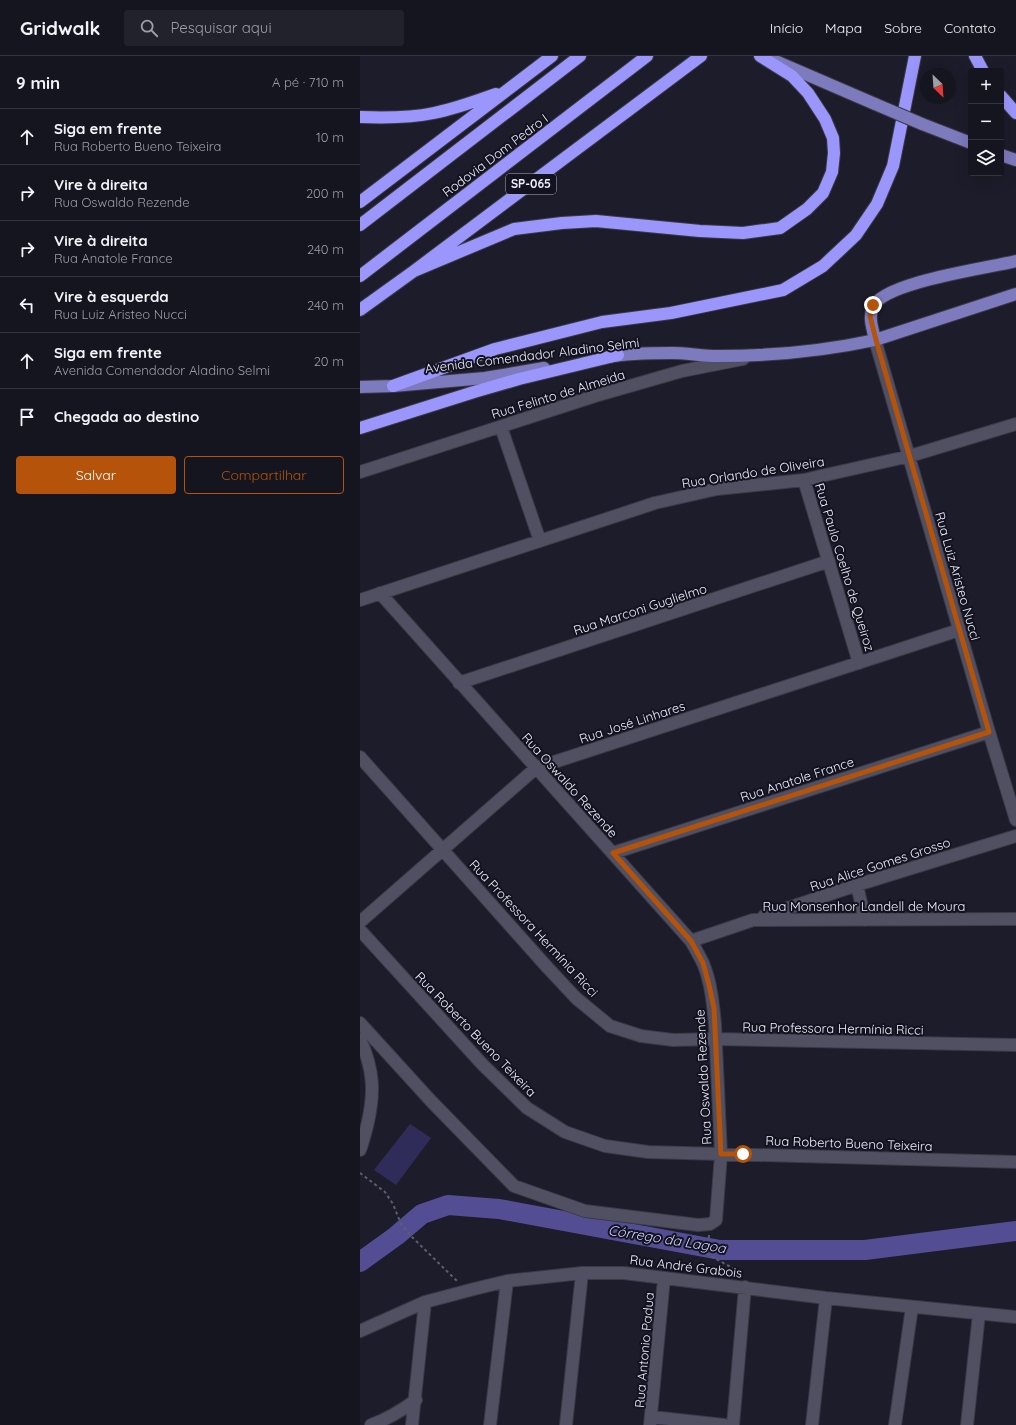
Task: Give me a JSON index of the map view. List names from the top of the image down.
{
  "streets": {
    "highway": ["Rodovia Dom Pedro I", "SP-065"],
    "main road": ["Avenida Comendador Aladino Selmi"],
    "street": [
      "Rua Felinto de Almeida",
      "Rua Orlando de Oliveira",
      "Rua Paulo Coelho de Queiroz",
      "Rua Luiz Aristeo Nucci",
      "Rua Marconi Guglielmo",
      "Rua José Linhares",
      "Rua Anatole France",
      "Rua Oswaldo Rezende",
      "Rua Alice Gomes Grosso",
      "Rua Monsenhor Landell de Moura",
      "Rua Professora Hermínia Ricci",
      "Rua Roberto Bueno Teixeira",
      "Rua André Grabois",
      "Rua Antonio Padua"
    ]
  },
  "crossings": [
    ["Avenida Comendador Aladino Selmi", "Rua Felinto de Almeida"],
    ["Avenida Comendador Aladino Selmi", "Rua Luiz Aristeo Nucci"],
    ["Rua Orlando de Oliveira", "Rua Paulo Coelho de Queiroz"],
    ["Rua Orlando de Oliveira", "Rua Luiz Aristeo Nucci"],
    ["Rua Orlando de Oliveira", "Rua Oswaldo Rezende"],
    ["Rua Paulo Coelho de Queiroz", "Rua Marconi Guglielmo"],
    ["Rua Paulo Coelho de Queiroz", "Rua José Linhares"],
    ["Rua Luiz Aristeo Nucci", "Rua José Linhares"],
    ["Rua Luiz Aristeo Nucci", "Rua Anatole France"],
    ["Rua Marconi Guglielmo", "Rua Oswaldo Rezende"],
    ["Rua José Linhares", "Rua Oswaldo Rezende"],
    ["Rua José Linhares", "Rua Professora Hermínia Ricci"],
    ["Rua Anatole France", "Rua Oswaldo Rezende"],
    ["Rua Oswaldo Rezende", "Rua Monsenhor Landell de Moura"],
    ["Rua Oswaldo Rezende", "Rua Professora Hermínia Ricci"],
    ["Rua Oswaldo Rezende", "Rua Roberto Bueno Teixeira"],
    ["Rua Alice Gomes Grosso", "Rua Monsenhor Landell de Moura"],
    ["Rua André Grabois", "Rua Antonio Padua"]
  ],
  "water": ["Córrego da Lagoa"],
  "north": "bottom right",
  "page": {
    "header": "Gridwalk",
    "search": "Pesquisar aqui",
    "nav": [
      "Início",
      "Mapa",
      "Sobre",
      "Contato"
    ],
    "heading": ["9 min", "A pé · 710 m"],
    "map_buttons": ["+", "−"],
    "list": [
      ["Siga em frente", "Rua Roberto Bueno Teixeira", "10 m"],
      ["Vire à direita", "Rua Oswaldo Rezende", "200 m"],
      ["Vire à direita", "Rua Anatole France", "240 m"],
      ["Vire à esquerda", "Rua Luiz Aristeo Nucci", "240 m"],
      ["Siga em frente", "Avenida Comendador Aladino Selmi", "20 m"],
      "Chegada ao destino"
    ],
    "buttons": ["Salvar", "Compartilhar"]
  }
}
